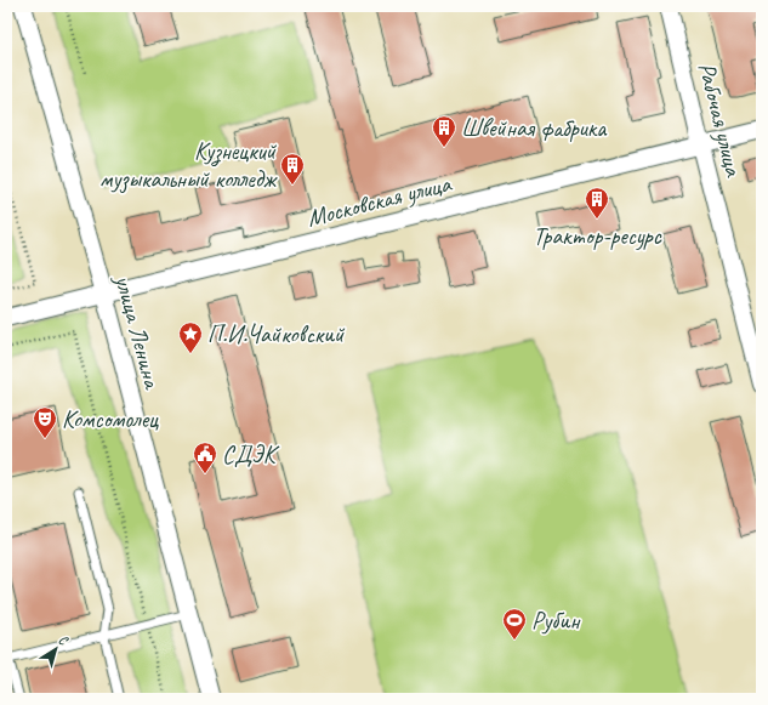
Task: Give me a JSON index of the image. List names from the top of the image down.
{
  "streets": {
    "street": ["Рабочая улица", "Московская улица", "улица Ленина"]
  },
  "crossings": [
    ["Рабочая улица", "Московская улица"],
    ["Московская улица", "улица Ленина"]
  ],
  "places": {
    "building": ["Швейная фабрика", "Кузнецкий музыкальный колледж", "Трактор-ресурс"],
    "place": ["П.И.Чайковский"],
    "theatre": ["Комсомолец"],
    "public building": ["СДЭК"],
    "sports": ["Рубин"]
  },
  "north": "top right"
}
